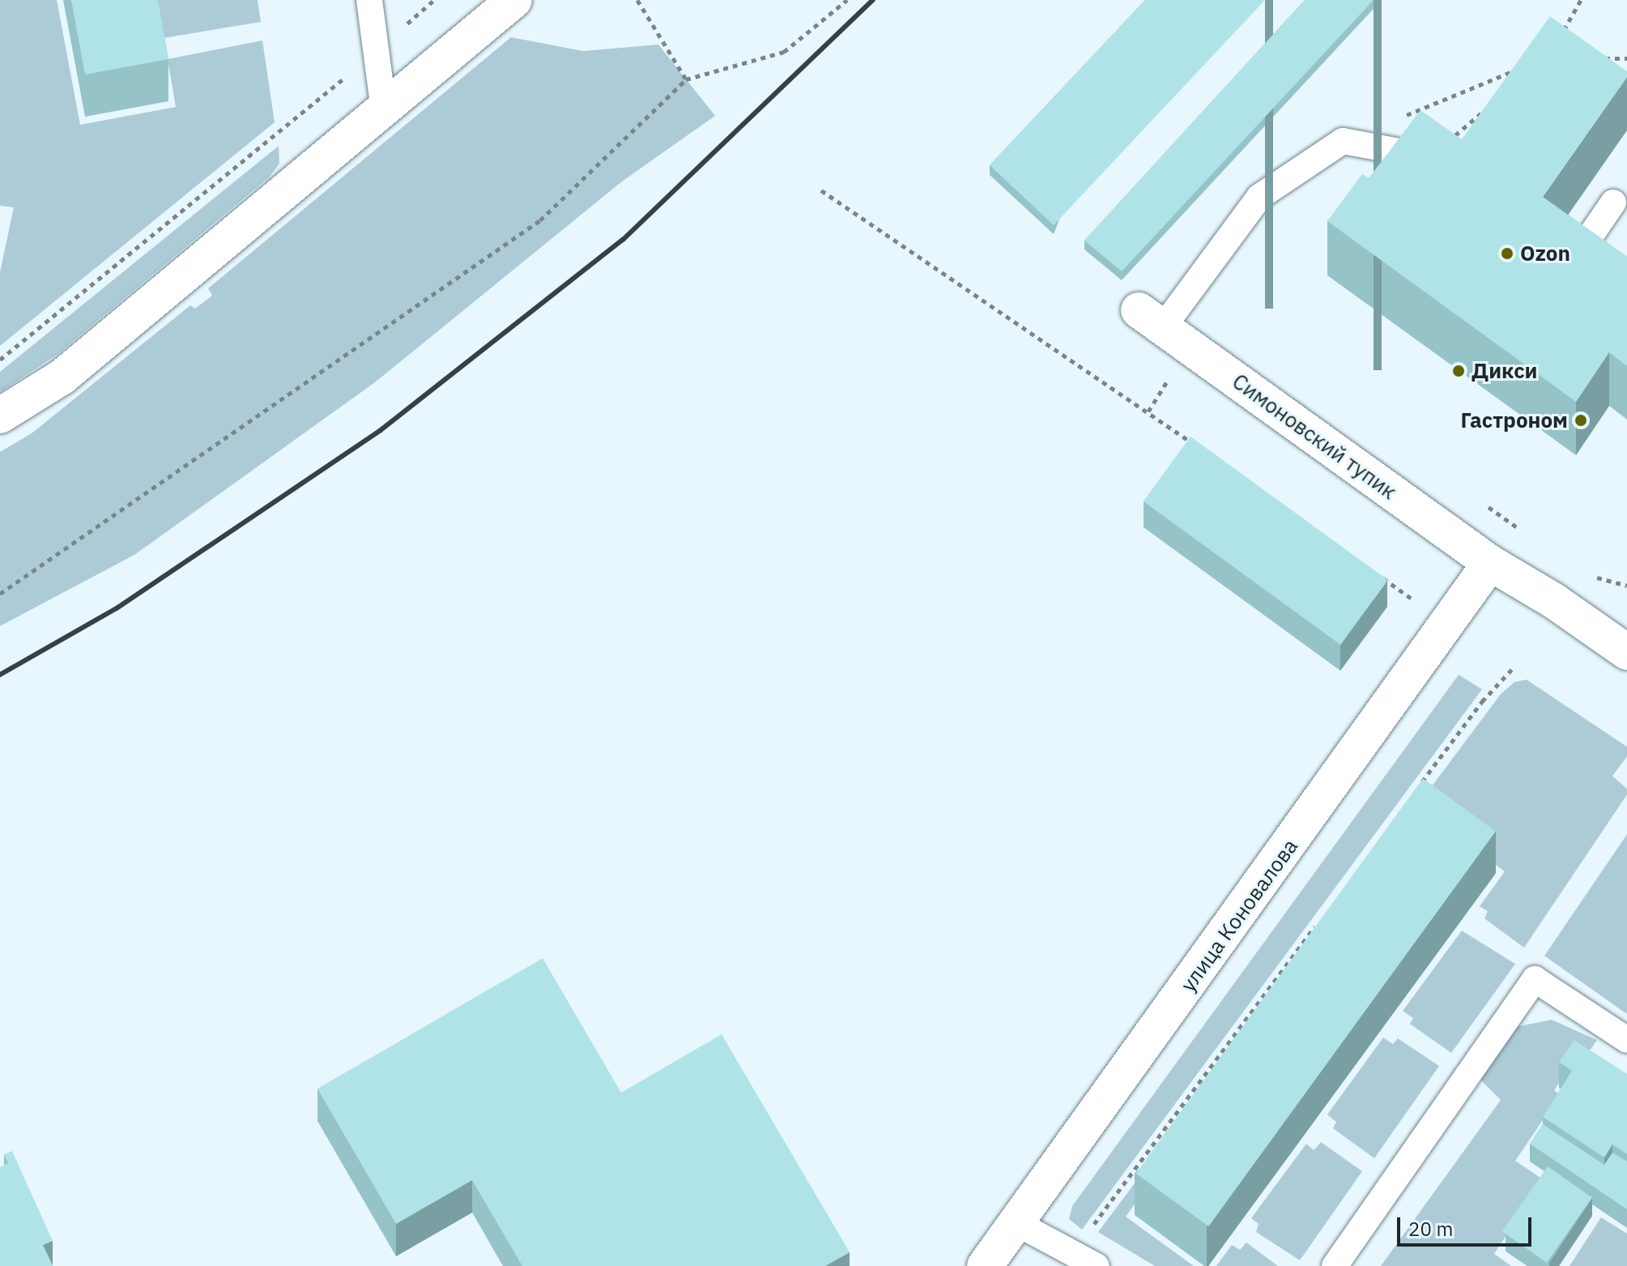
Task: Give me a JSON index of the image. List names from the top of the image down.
{
  "streets": {
    "street": ["Симоновский тупик", "улица Коновалова"]
  },
  "crossings": [
    ["Симоновский тупик", "улица Коновалова"]
  ],
  "places": ["Ozon", "Дикси", "Гастроном"],
  "scale_bar": "20 m"
}
